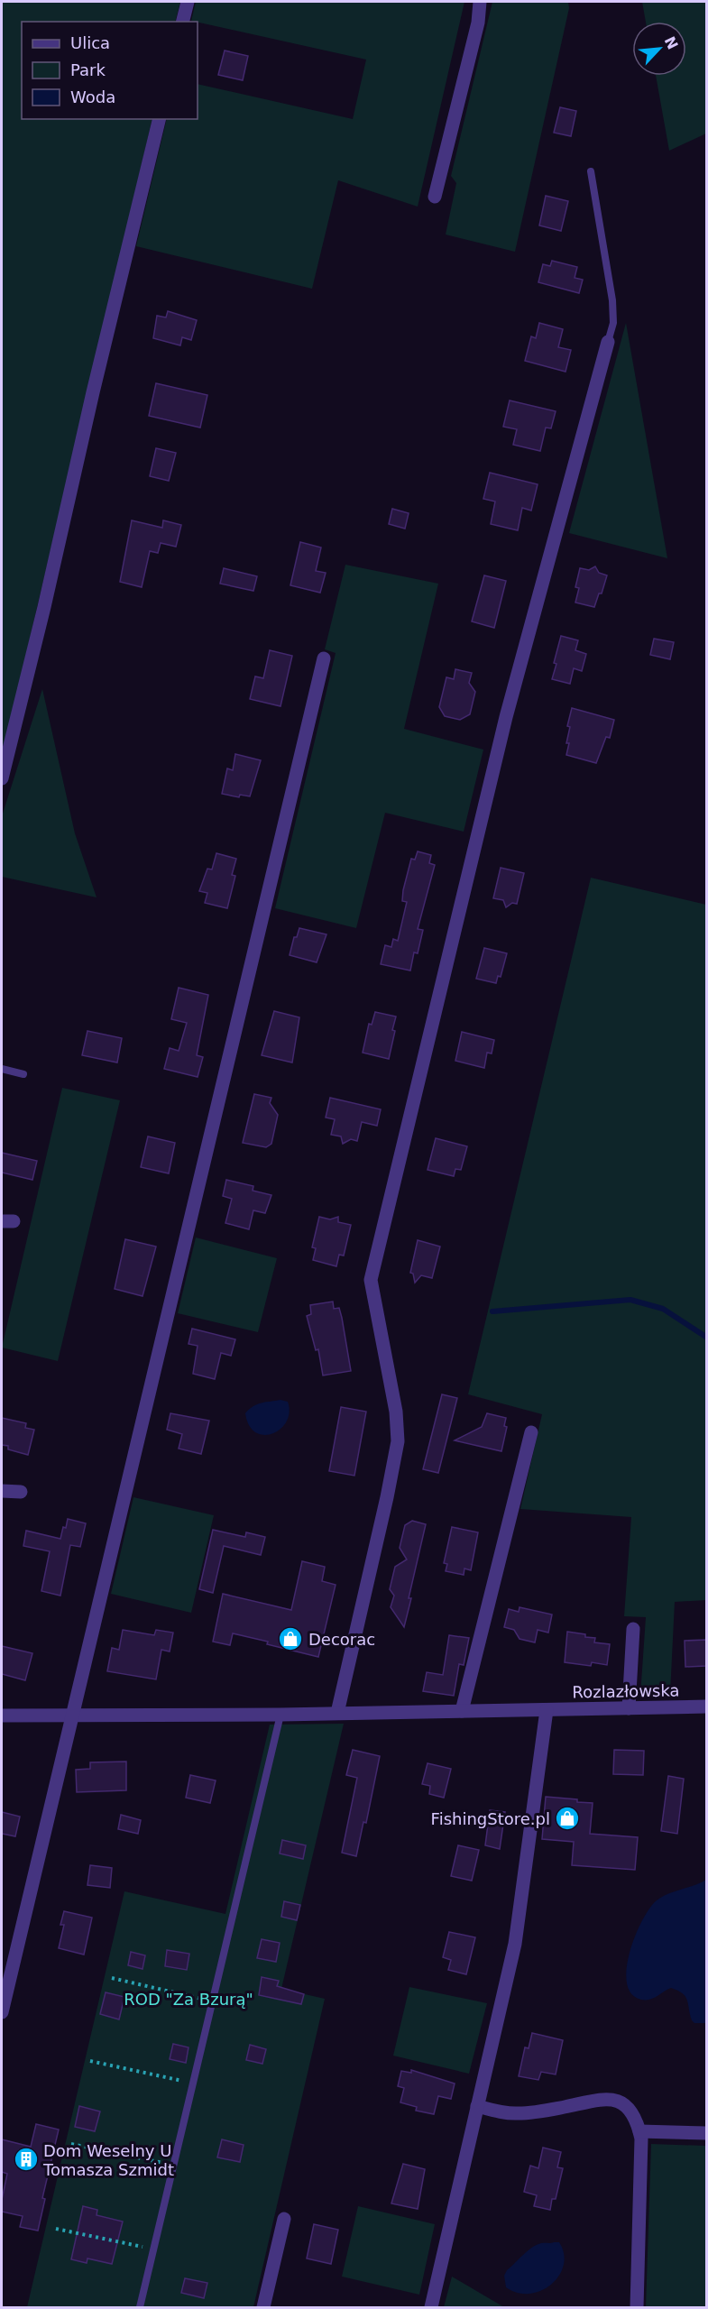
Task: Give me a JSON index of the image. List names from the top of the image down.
{
  "streets": {
    "street": ["Rozlazłowska"]
  },
  "parks": ["ROD \"Za Bzurą\""],
  "places": {
    "shop": ["Decorac", "FishingStore.pl"],
    "building": ["Dom Weselny U Tomasza Szmidt"]
  },
  "legend": ["Ulica", "Park", "Woda"],
  "north": "top right"
}
